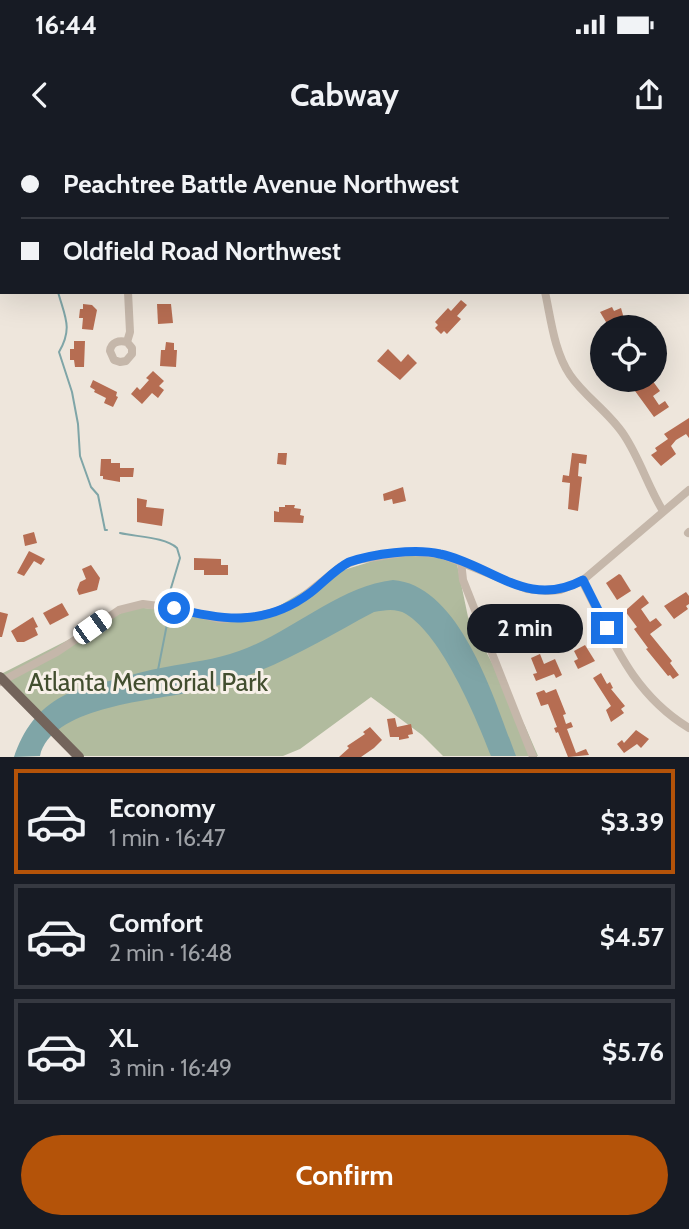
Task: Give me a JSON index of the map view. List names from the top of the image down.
{
  "parks": ["Atlanta Memorial Park"],
  "page": {
    "status": "16:44",
    "header": "Cabway",
    "banner": ["Peachtree Battle Avenue Northwest", "Oldfield Road Northwest"],
    "bubble": "2 min",
    "list": [
      {
        "name": "Economy",
        "note": "1 min · 16:47",
        "value": "$3.39"
      },
      {
        "name": "Comfort",
        "note": "2 min · 16:48",
        "value": "$4.57"
      },
      {
        "name": "XL",
        "note": "3 min · 16:49",
        "value": "$5.76"
      }
    ],
    "buttons": "Confirm"
  }
}
